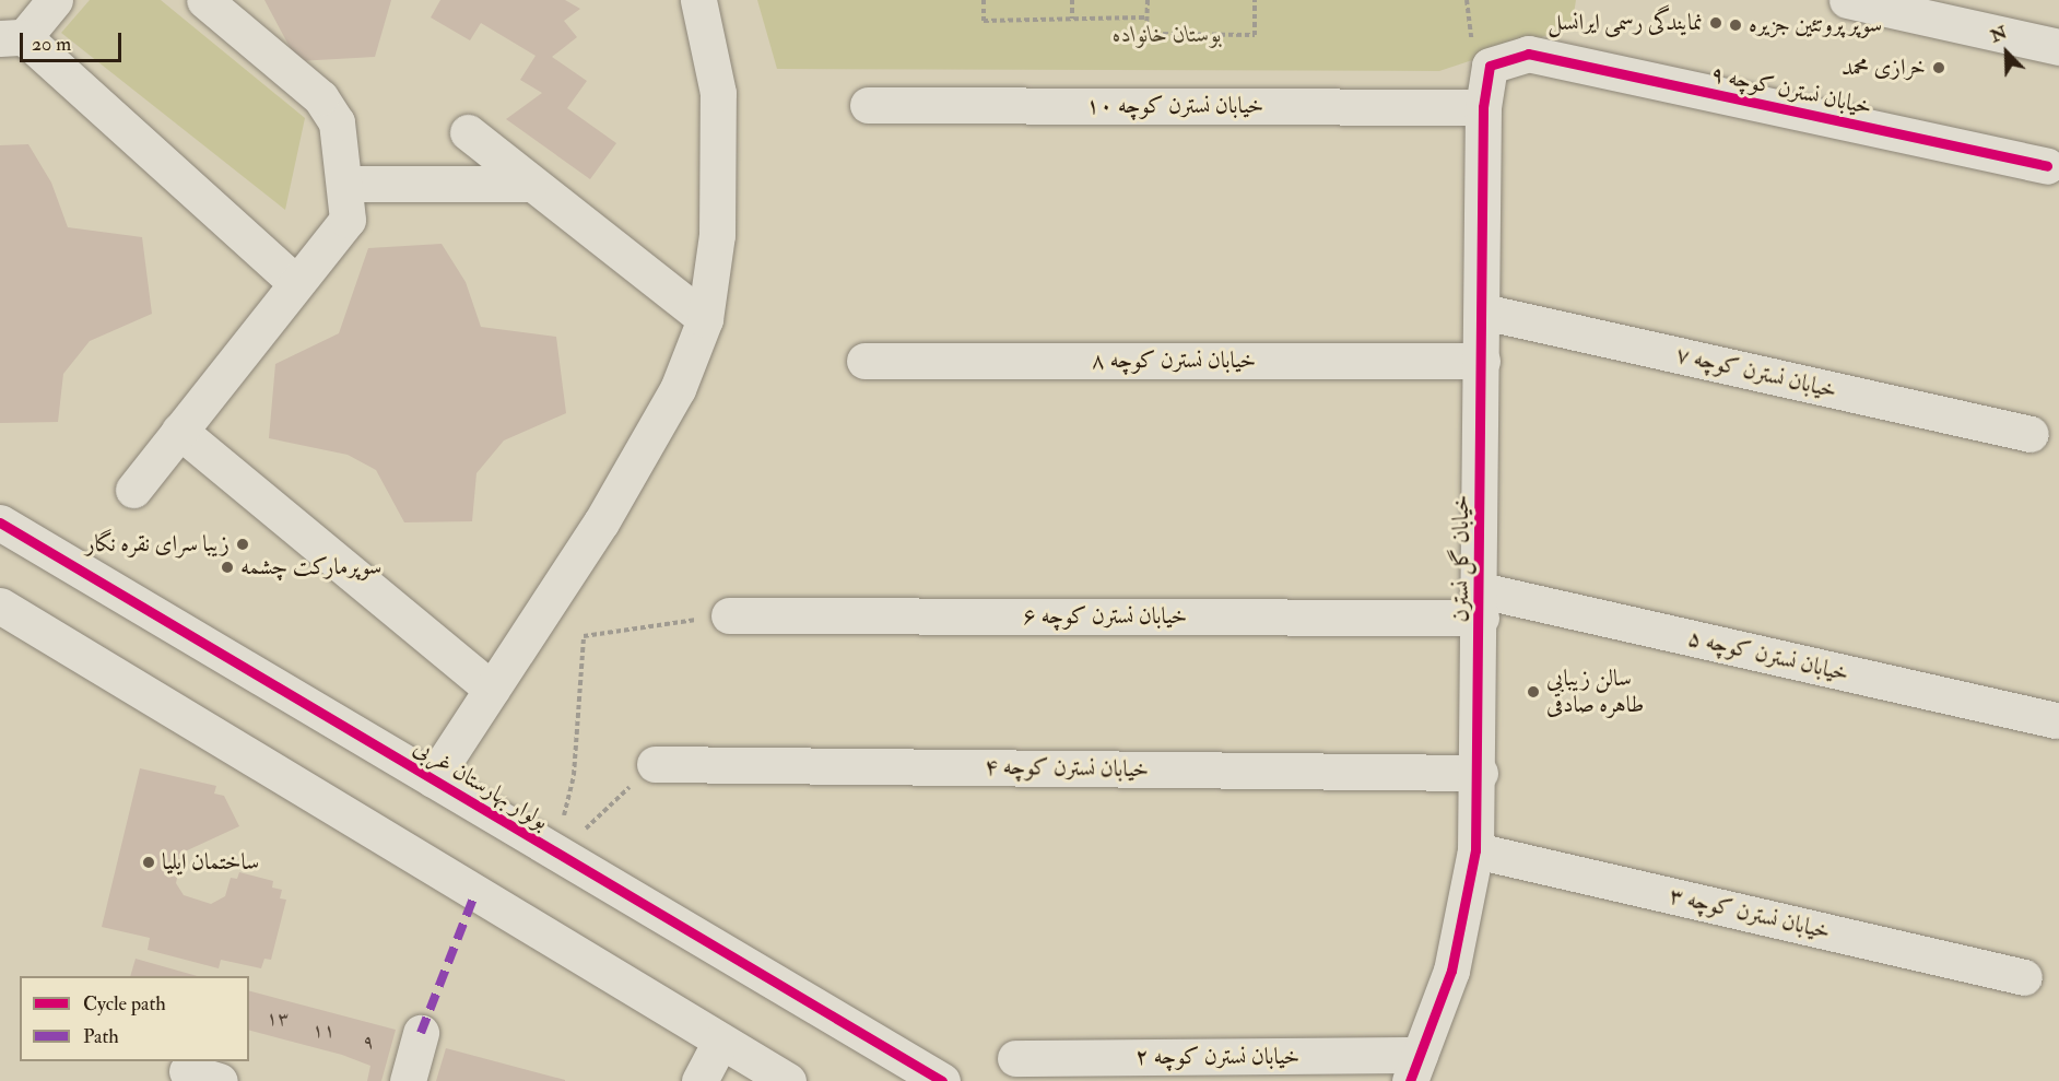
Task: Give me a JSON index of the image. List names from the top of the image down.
{
  "streets": {
    "street": [
      "خیابان نسترن کوچه ۹",
      "خیابان نسترن کوچه ۱۰",
      "خیابان نسترن کوچه ۸",
      "خیابان نسترن کوچه ۷",
      "خیابان گل نسترن",
      "خیابان نسترن کوچه ۶",
      "خیابان نسترن کوچه ۵",
      "خیابان نسترن کوچه ۴",
      "بولوار بهارستان غربی",
      "خیابان نسترن کوچه ۳",
      "خیابان نسترن کوچه ۲"
    ]
  },
  "crossings": [
    ["خیابان نسترن کوچه ۹", "خیابان گل نسترن"],
    ["خیابان نسترن کوچه ۱۰", "خیابان گل نسترن"],
    ["خیابان نسترن کوچه ۸", "خیابان گل نسترن"],
    ["خیابان نسترن کوچه ۷", "خیابان گل نسترن"],
    ["خیابان گل نسترن", "خیابان نسترن کوچه ۶"],
    ["خیابان گل نسترن", "خیابان نسترن کوچه ۵"],
    ["خیابان گل نسترن", "خیابان نسترن کوچه ۴"],
    ["خیابان گل نسترن", "خیابان نسترن کوچه ۳"],
    ["خیابان گل نسترن", "خیابان نسترن کوچه ۲"],
    ["خیابان نسترن کوچه ۶", "خیابان نسترن کوچه ۵"]
  ],
  "parks": ["بوستان خانواده"],
  "places": [
    "نمایندگی رسمی ایرانسل",
    "سوپر پروتئین جزیره",
    "خرازی محمد",
    "زیبا سرای نقره نگار",
    "سوپرمارکت چشمه",
    "سالن زیبایی طاهره صادقی",
    "ساختمان ایلیا"
  ],
  "house_numbers": ["۱۳", "۱۱", "۹"],
  "legend": ["Cycle path", "Path"],
  "scale_bar": "20 m",
  "north": "top left"
}
